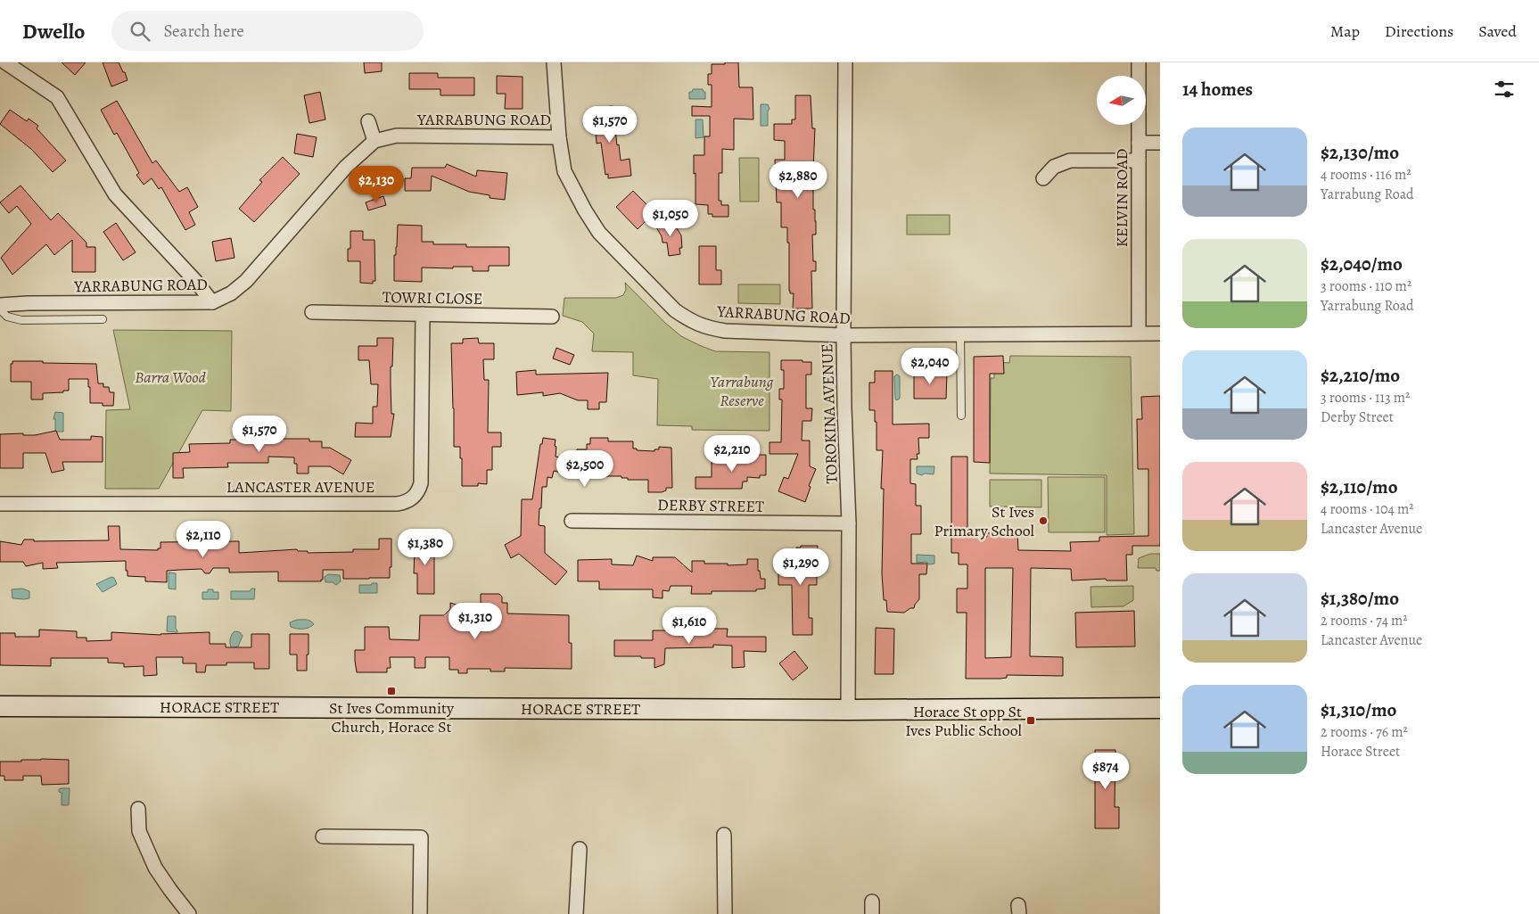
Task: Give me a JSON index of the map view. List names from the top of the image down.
{
  "streets": {
    "main road": ["HORACE STREET"],
    "street": [
      "YARRABUNG ROAD",
      "KELVIN ROAD",
      "TOWRI CLOSE",
      "TOROKINA AVENUE",
      "LANCASTER AVENUE",
      "DERBY STREET"
    ]
  },
  "crossings": [
    ["YARRABUNG ROAD", "KELVIN ROAD"],
    ["YARRABUNG ROAD", "TOROKINA AVENUE"],
    ["TOWRI CLOSE", "LANCASTER AVENUE"],
    ["TOROKINA AVENUE", "DERBY STREET"],
    ["TOROKINA AVENUE", "HORACE STREET"]
  ],
  "parks": ["Barra Wood", "Yarrabung Reserve"],
  "places": {
    "other": ["St Ives Primary School"],
    "transit": ["St Ives Community Church, Horace St", "Horace St opp St Ives Public School"]
  },
  "north": "left",
  "page": {
    "header": "Dwello",
    "search": "Search here",
    "nav": ["Map", "Directions", "Saved"],
    "heading": "14 homes",
    "price": [
      "$1,570",
      "$2,880",
      "$2,130",
      "$1,050",
      "$2,040",
      "$1,570",
      "$2,210",
      "$2,500",
      "$2,110",
      "$1,380",
      "$1,290",
      "$1,310",
      "$1,610",
      "$874"
    ],
    "list": [
      {
        "name": "$2,130/mo",
        "note": "4 rooms · 116 m² · Yarrabung Road"
      },
      {
        "name": "$2,040/mo",
        "note": "3 rooms · 110 m² · Yarrabung Road"
      },
      {
        "name": "$2,210/mo",
        "note": "3 rooms · 113 m² · Derby Street"
      },
      {
        "name": "$2,110/mo",
        "note": "4 rooms · 104 m² · Lancaster Avenue"
      },
      {
        "name": "$1,380/mo",
        "note": "2 rooms · 74 m² · Lancaster Avenue"
      },
      {
        "name": "$1,310/mo",
        "note": "2 rooms · 76 m² · Horace Street"
      }
    ]
  }
}
